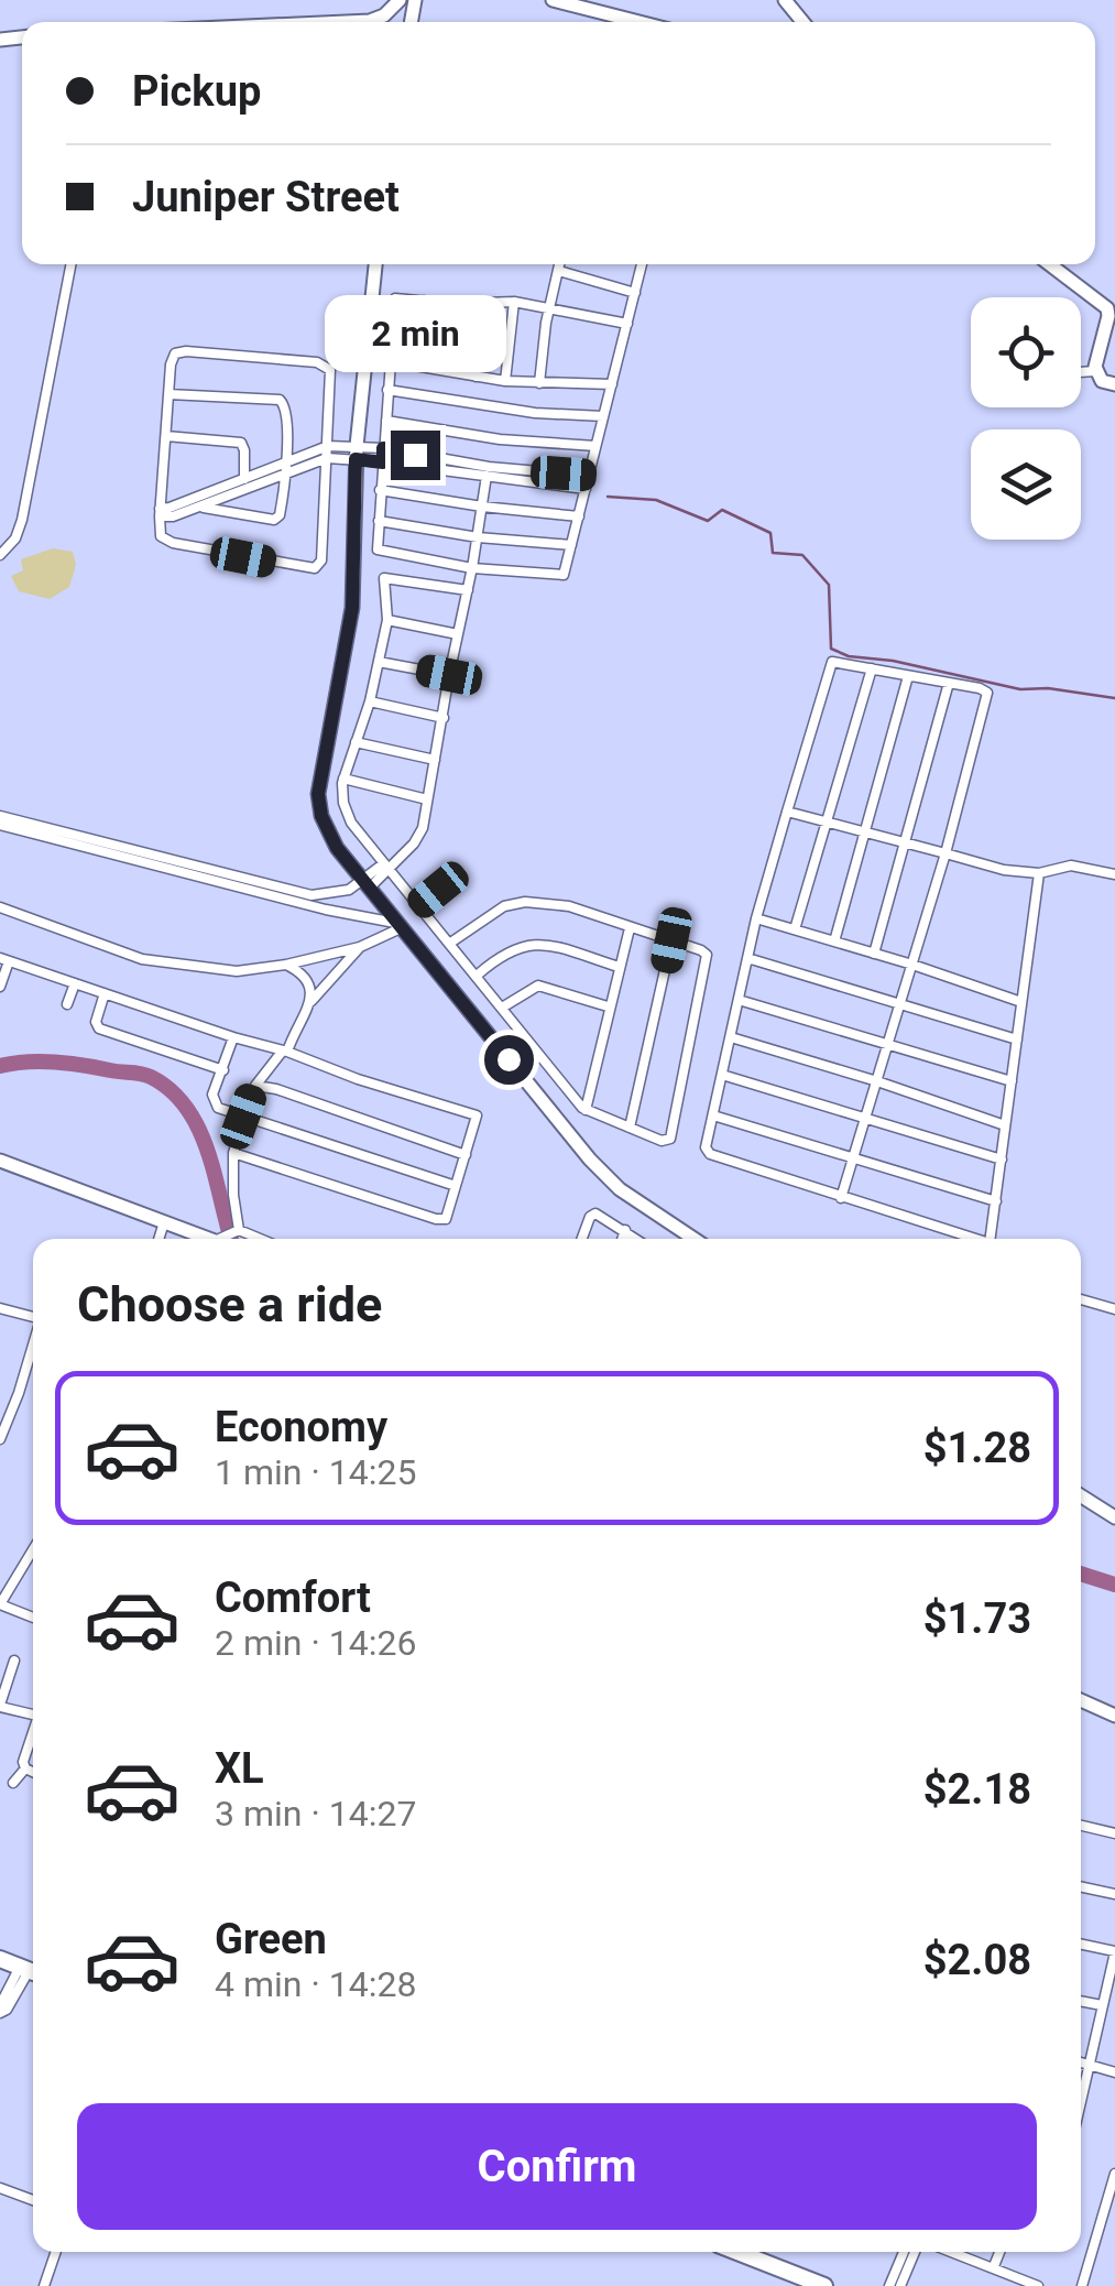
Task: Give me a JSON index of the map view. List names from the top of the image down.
{
  "page": {
    "banner": ["Pickup", "Juniper Street"],
    "bubble": "2 min",
    "heading": "Choose a ride",
    "list": [
      {
        "name": "Economy",
        "note": "1 min · 14:25",
        "value": "$1.28"
      },
      {
        "name": "Comfort",
        "note": "2 min · 14:26",
        "value": "$1.73"
      },
      {
        "name": "XL",
        "note": "3 min · 14:27",
        "value": "$2.18"
      },
      {
        "name": "Green",
        "note": "4 min · 14:28",
        "value": "$2.08"
      }
    ],
    "buttons": "Confirm"
  }
}
